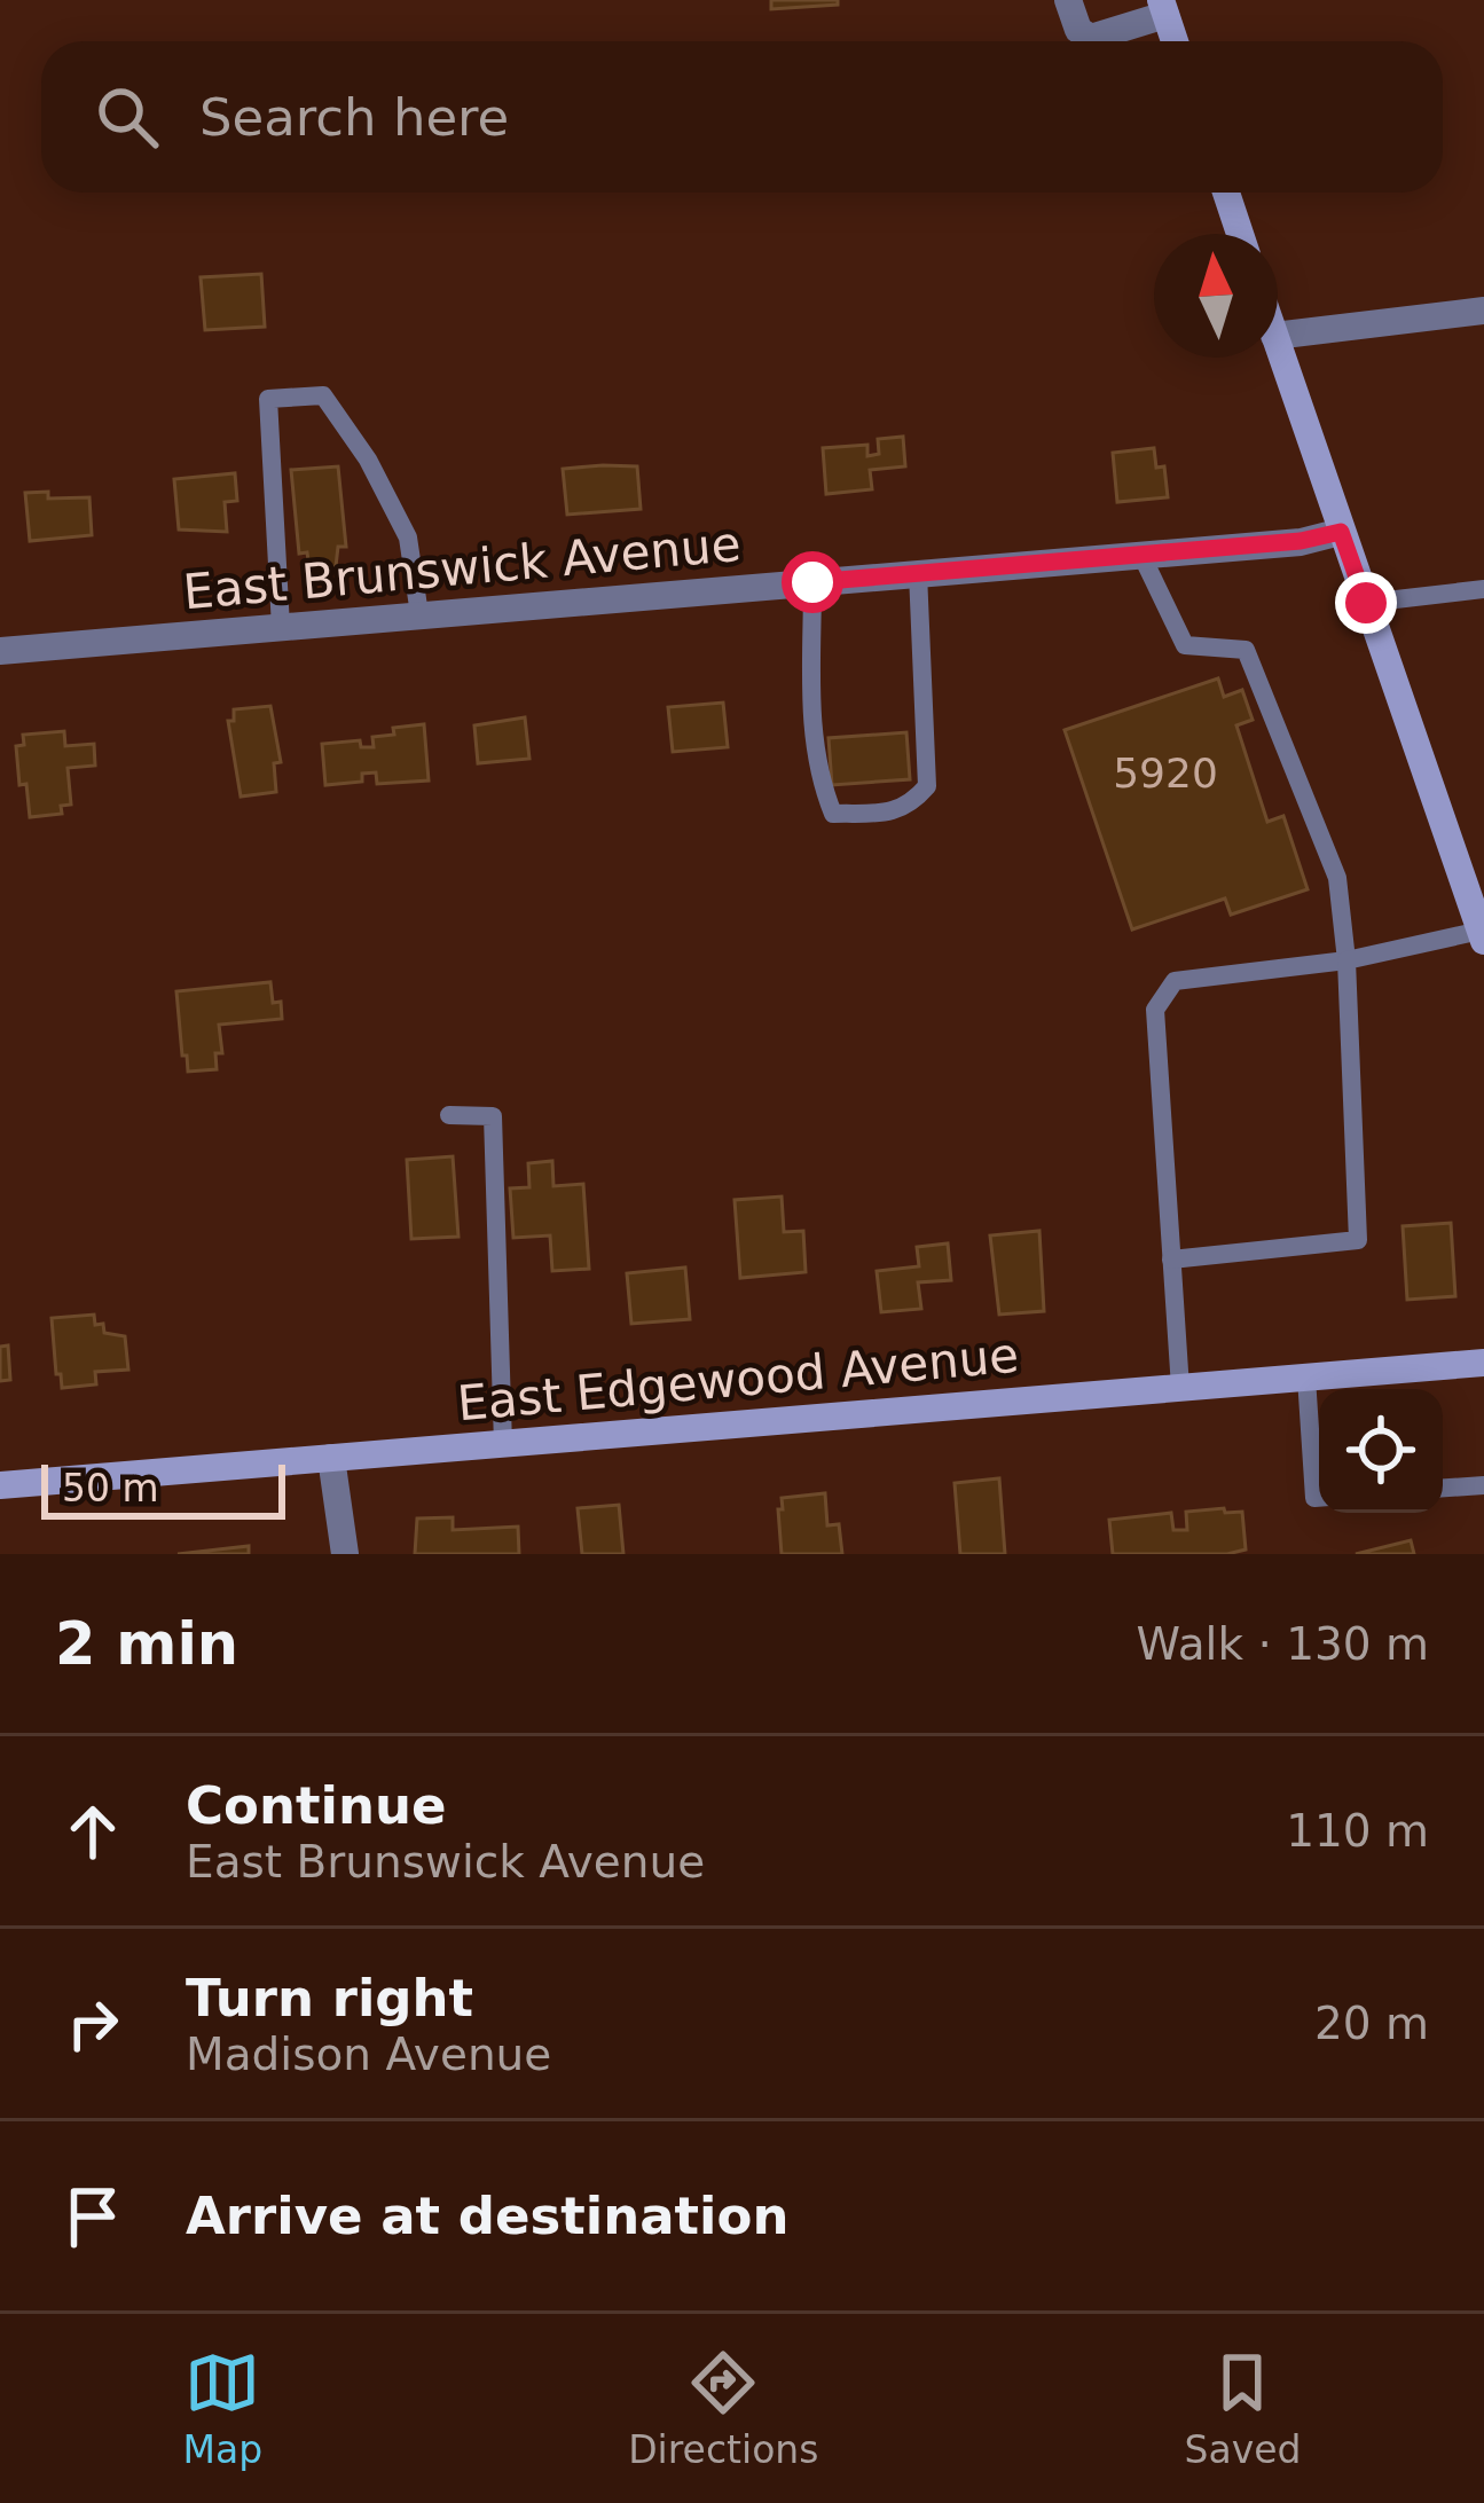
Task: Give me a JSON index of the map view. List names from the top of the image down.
{
  "streets": {
    "main road": ["East Edgewood Avenue"],
    "street": ["East Brunswick Avenue"]
  },
  "house_numbers": ["5920"],
  "scale_bar": "50 m",
  "north": "top",
  "page": {
    "search": "Search here",
    "scale": "50 m",
    "heading": ["2 min", "Walk · 130 m"],
    "list": [
      ["Continue", "East Brunswick Avenue", "110 m"],
      ["Turn right", "Madison Avenue", "20 m"],
      "Arrive at destination"
    ],
    "nav": ["Map", "Directions", "Saved"]
  }
}
